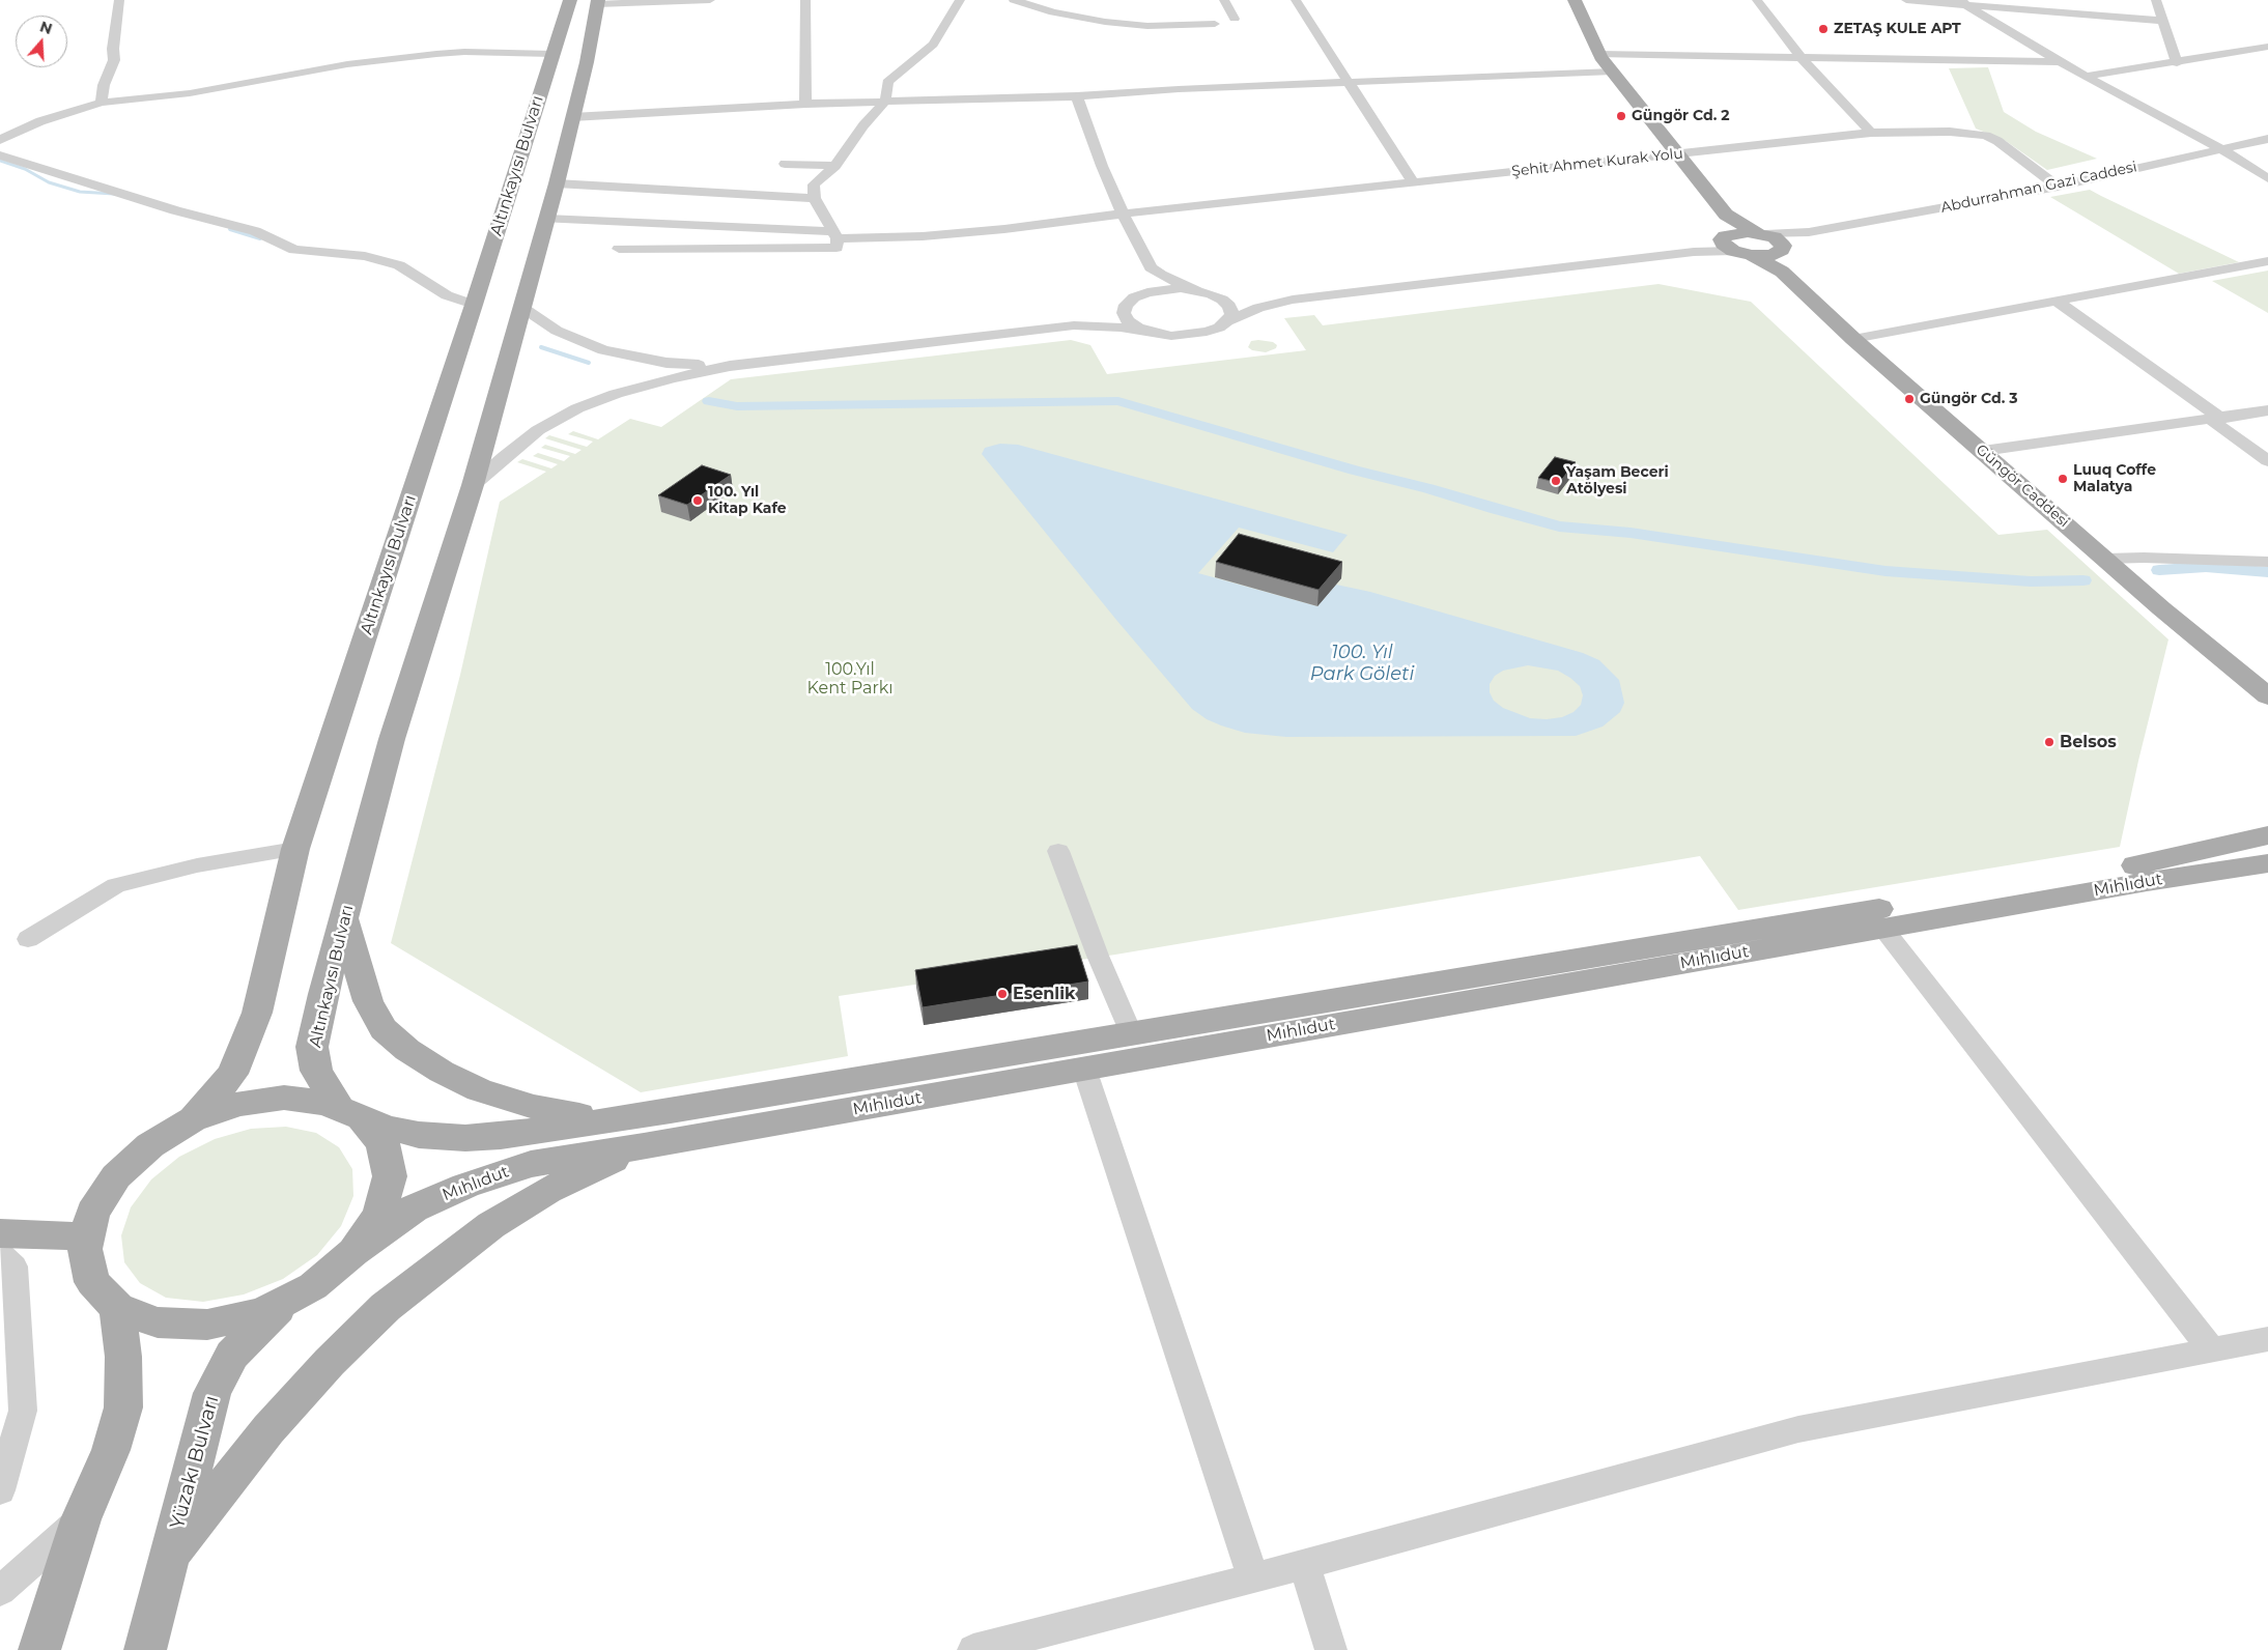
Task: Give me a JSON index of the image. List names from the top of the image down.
{
  "streets": {
    "main road": [
      "Altınkayısı Bulvarı",
      "Güngör Caddesi",
      "Mıhlıdut",
      "Yüzakı Bulvarı"
    ],
    "street": ["Şehit Ahmet Kurak Yolu", "Abdurrahman Gazi Caddesi"]
  },
  "crossings": [
    ["Şehit Ahmet Kurak Yolu", "Altınkayısı Bulvarı"],
    ["Şehit Ahmet Kurak Yolu", "Abdurrahman Gazi Caddesi"],
    ["Altınkayısı Bulvarı", "Mıhlıdut"],
    ["Abdurrahman Gazi Caddesi", "Güngör Caddesi"]
  ],
  "water": ["100. Yıl Park Göleti"],
  "parks": ["100.Yıl Kent Parkı"],
  "places": [
    "ZETAŞ KULE APT",
    "Güngör Cd. 2",
    "Güngör Cd. 3",
    "Luuq Coffe Malatya",
    "Yaşam Beceri Atölyesi",
    "100. Yıl Kitap Kafe",
    "Belsos",
    "Esenlik"
  ],
  "north": "top"
}
